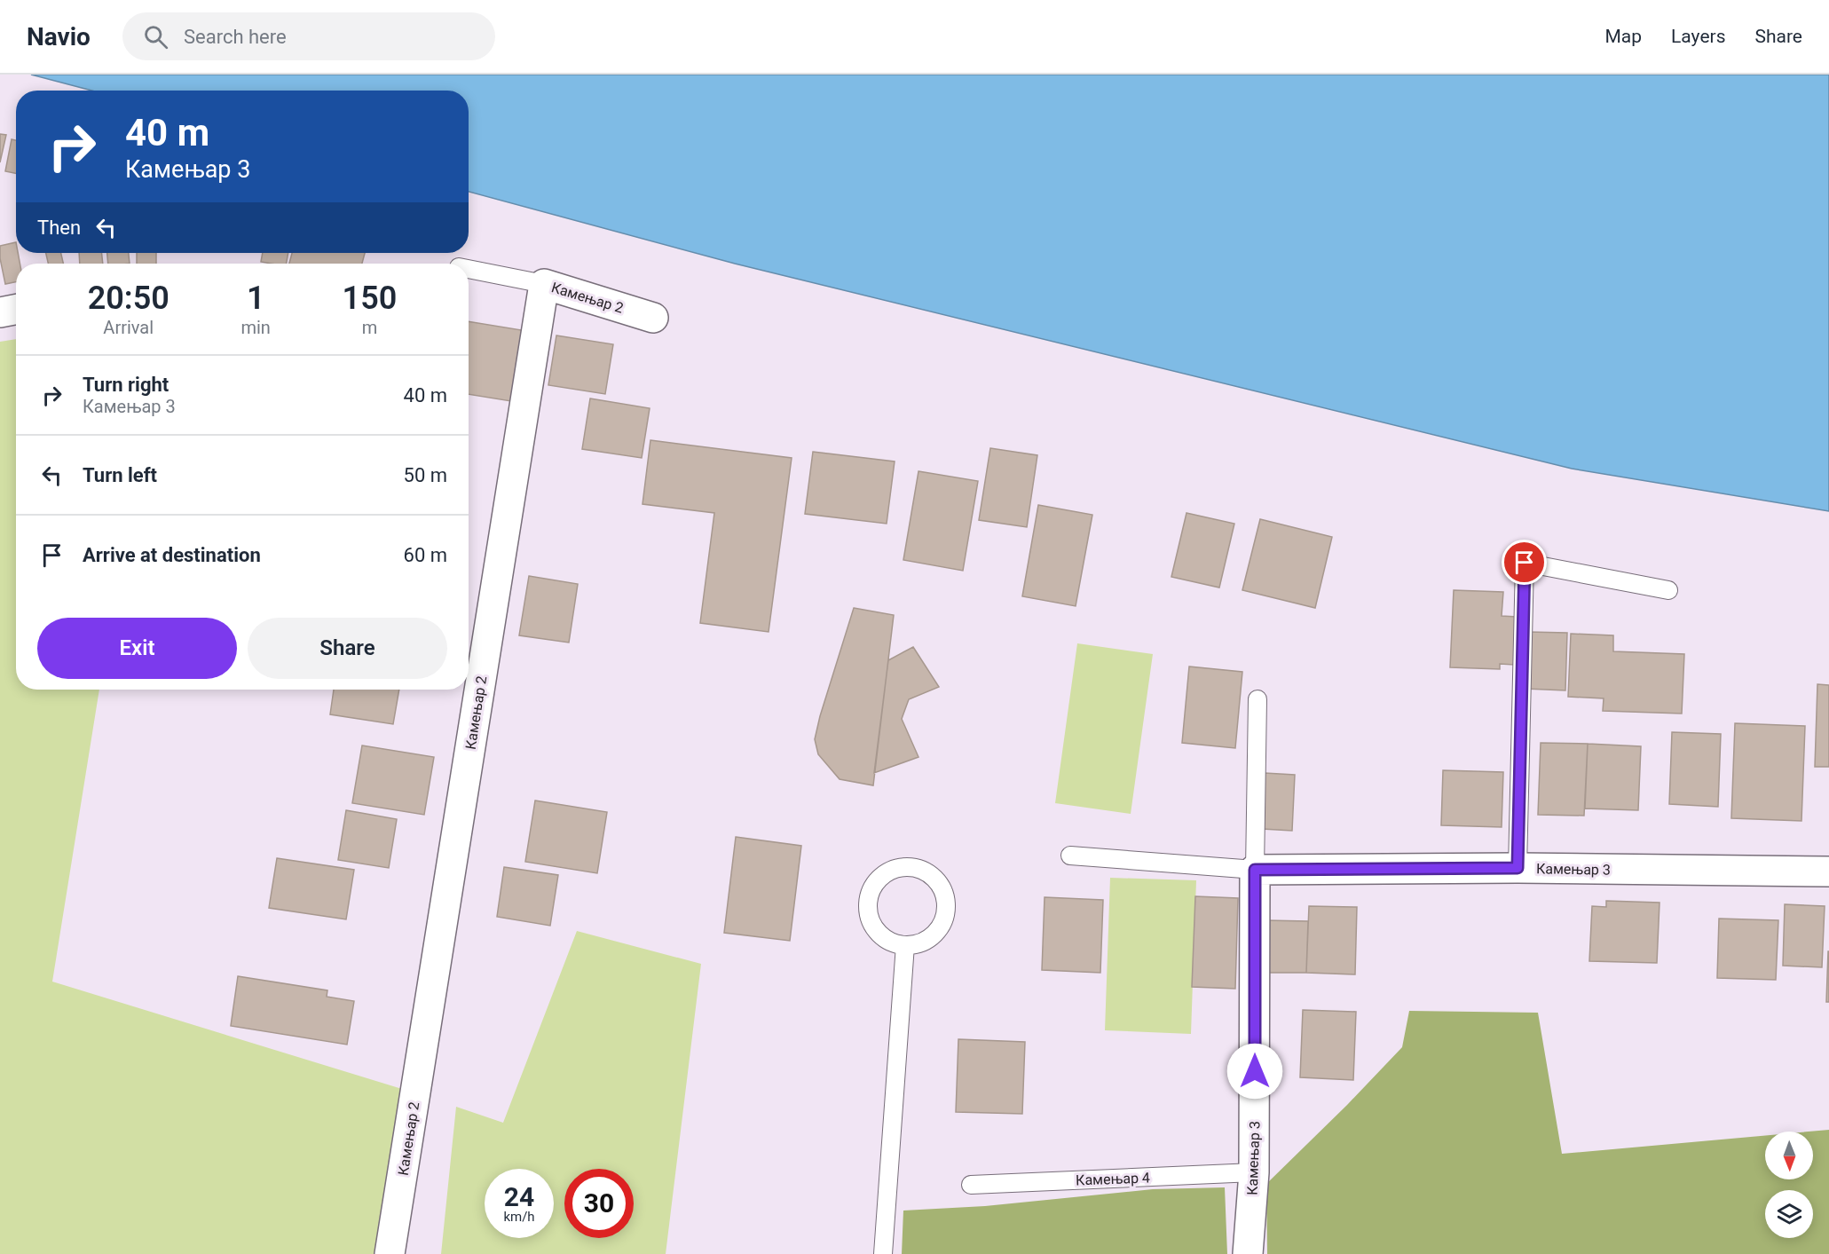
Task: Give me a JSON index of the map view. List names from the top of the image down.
{
  "streets": {
    "street": ["Камењар 2", "Камењар 3"],
    "lane": ["Камењар 4"]
  },
  "crossings": [
    ["Камењар 3", "Камењар 4"]
  ],
  "north": "bottom",
  "page": {
    "header": "Navio",
    "search": "Search here",
    "nav": ["Map", "Layers", "Share"],
    "turn": ["40 m", "Камењар 3"],
    "then": "Then",
    "eta": [
      "20:50",
      "Arrival",
      "1",
      "min",
      "150",
      "m"
    ],
    "list": [
      {
        "name": "Turn right",
        "note": "Камењар 3",
        "value": "40 m"
      },
      {
        "name": "Turn left",
        "value": "50 m"
      },
      {
        "name": "Arrive at destination",
        "value": "60 m"
      }
    ],
    "buttons": ["Exit", "Share"],
    "speed": "24 km/h",
    "limit": "30"
  }
}
